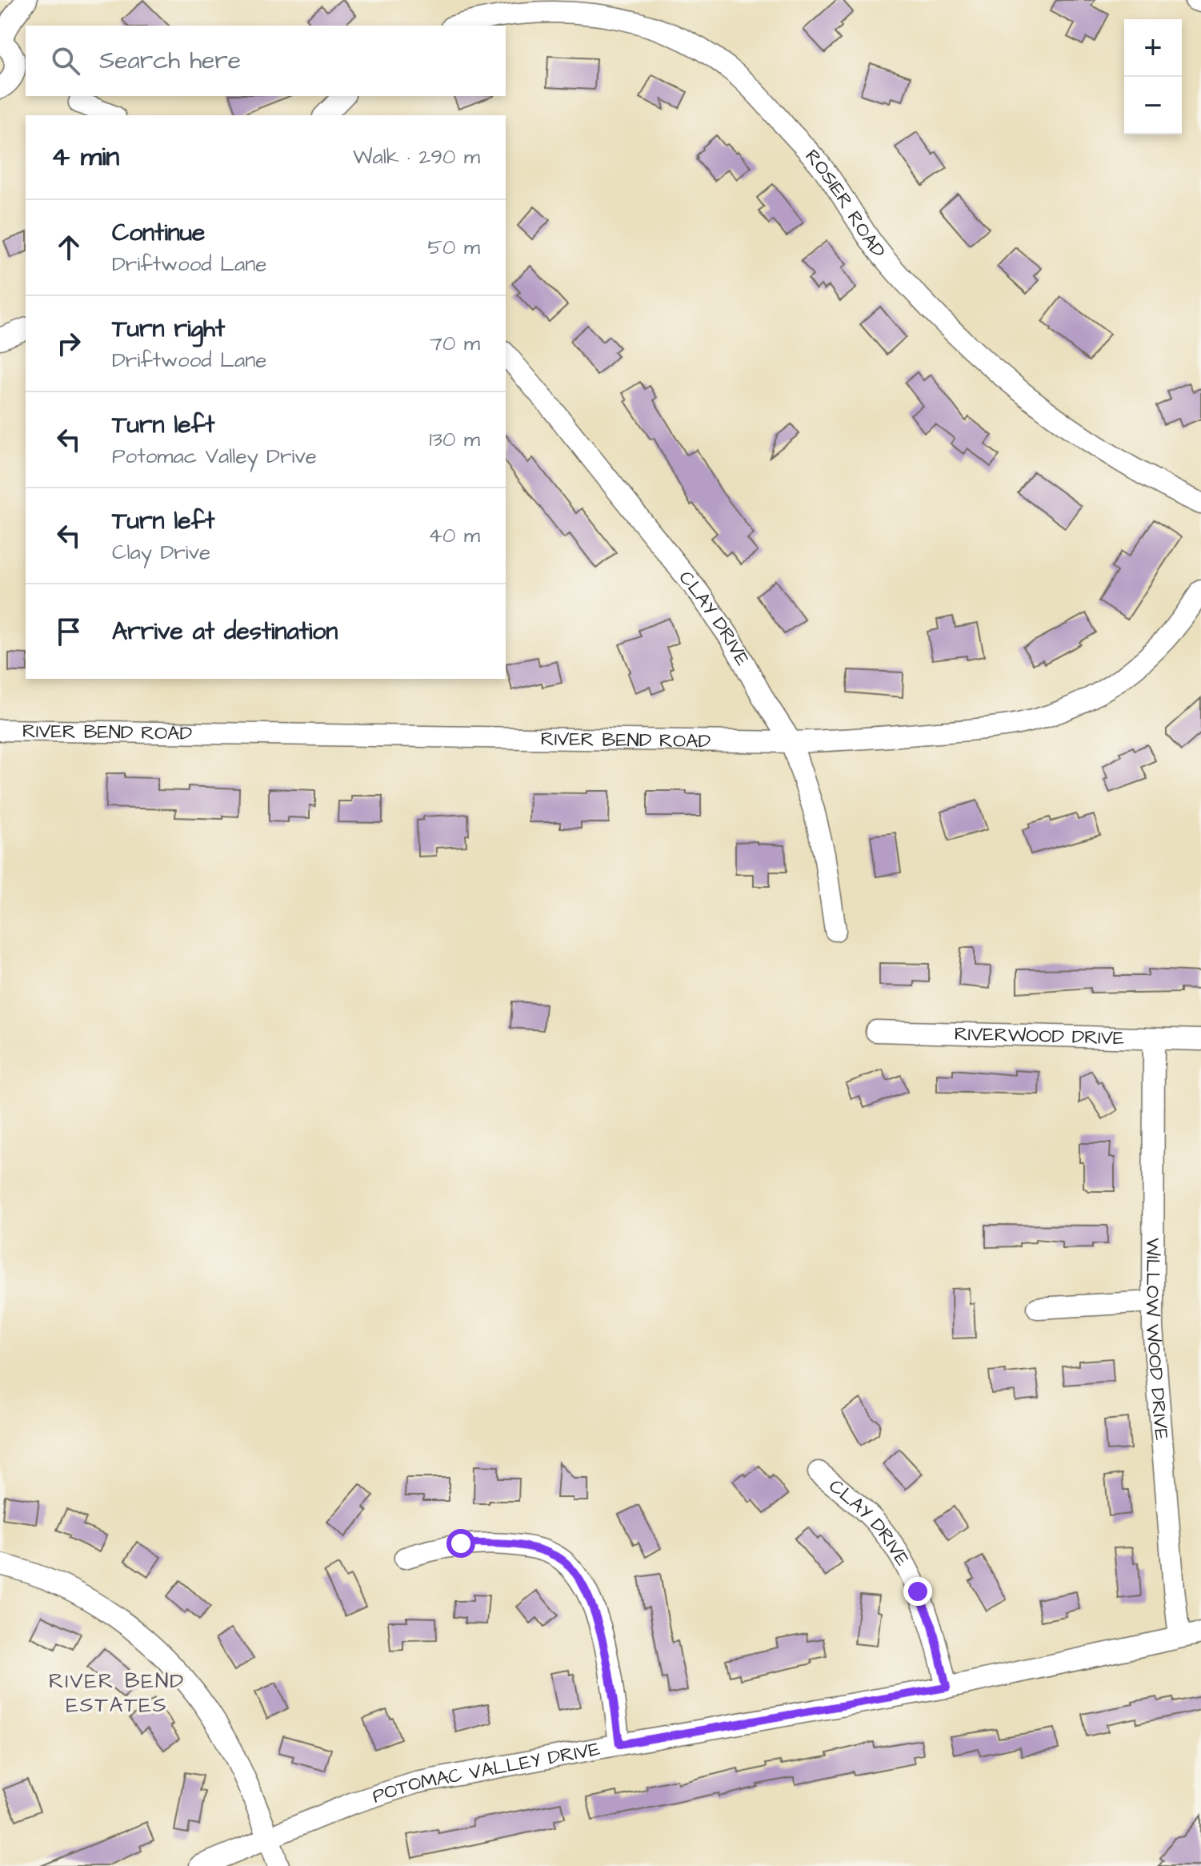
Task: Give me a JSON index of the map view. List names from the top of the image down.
{
  "streets": {
    "street": [
      "ROSIER ROAD",
      "CLAY DRIVE",
      "RIVER BEND ROAD",
      "RIVERWOOD DRIVE",
      "WILLOW WOOD DRIVE",
      "POTOMAC VALLEY DRIVE"
    ]
  },
  "crossings": [
    ["CLAY DRIVE", "RIVER BEND ROAD"],
    ["CLAY DRIVE", "POTOMAC VALLEY DRIVE"],
    ["RIVERWOOD DRIVE", "WILLOW WOOD DRIVE"],
    ["WILLOW WOOD DRIVE", "POTOMAC VALLEY DRIVE"]
  ],
  "districts": ["RIVER BEND ESTATES"],
  "page": {
    "map_buttons": ["+", "−"],
    "search": "Search here",
    "heading": ["4 min", "Walk · 290 m"],
    "list": [
      ["Continue", "Driftwood Lane", "50 m"],
      ["Turn right", "Driftwood Lane", "70 m"],
      ["Turn left", "Potomac Valley Drive", "130 m"],
      ["Turn left", "Clay Drive", "40 m"],
      "Arrive at destination"
    ]
  }
}
